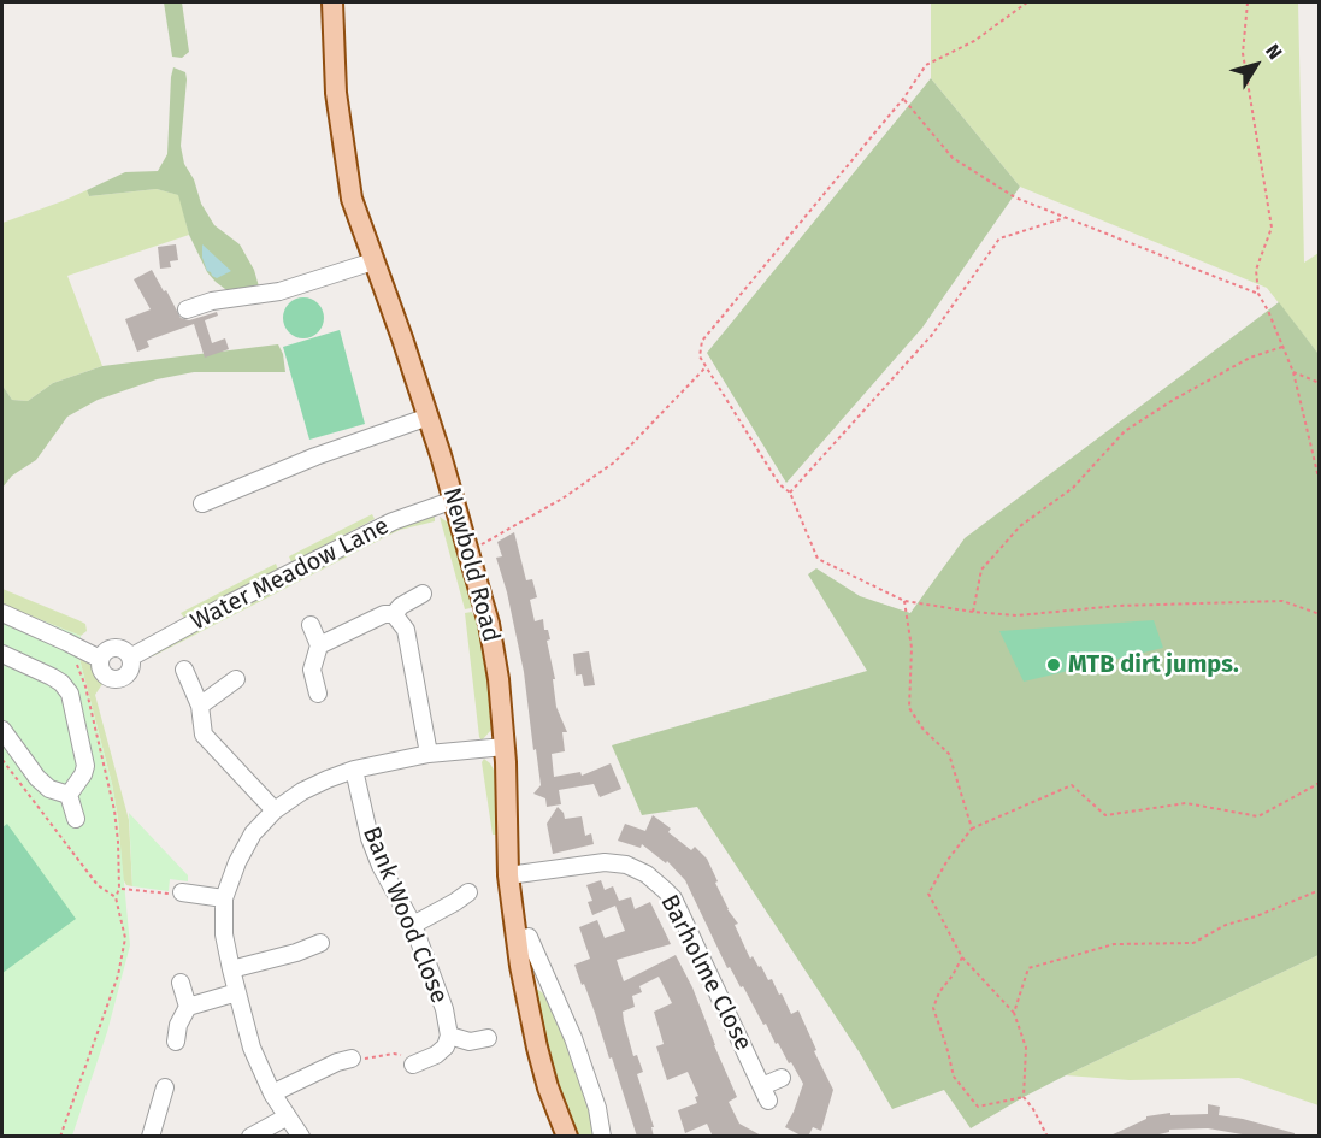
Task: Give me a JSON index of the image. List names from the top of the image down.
{
  "streets": {
    "main road": ["Newbold Road"],
    "street": ["Water Meadow Lane", "Bank Wood Close", "Barholme Close"]
  },
  "crossings": [
    ["Newbold Road", "Water Meadow Lane"],
    ["Newbold Road", "Barholme Close"]
  ],
  "places": ["MTB dirt jumps."],
  "north": "top right"
}
